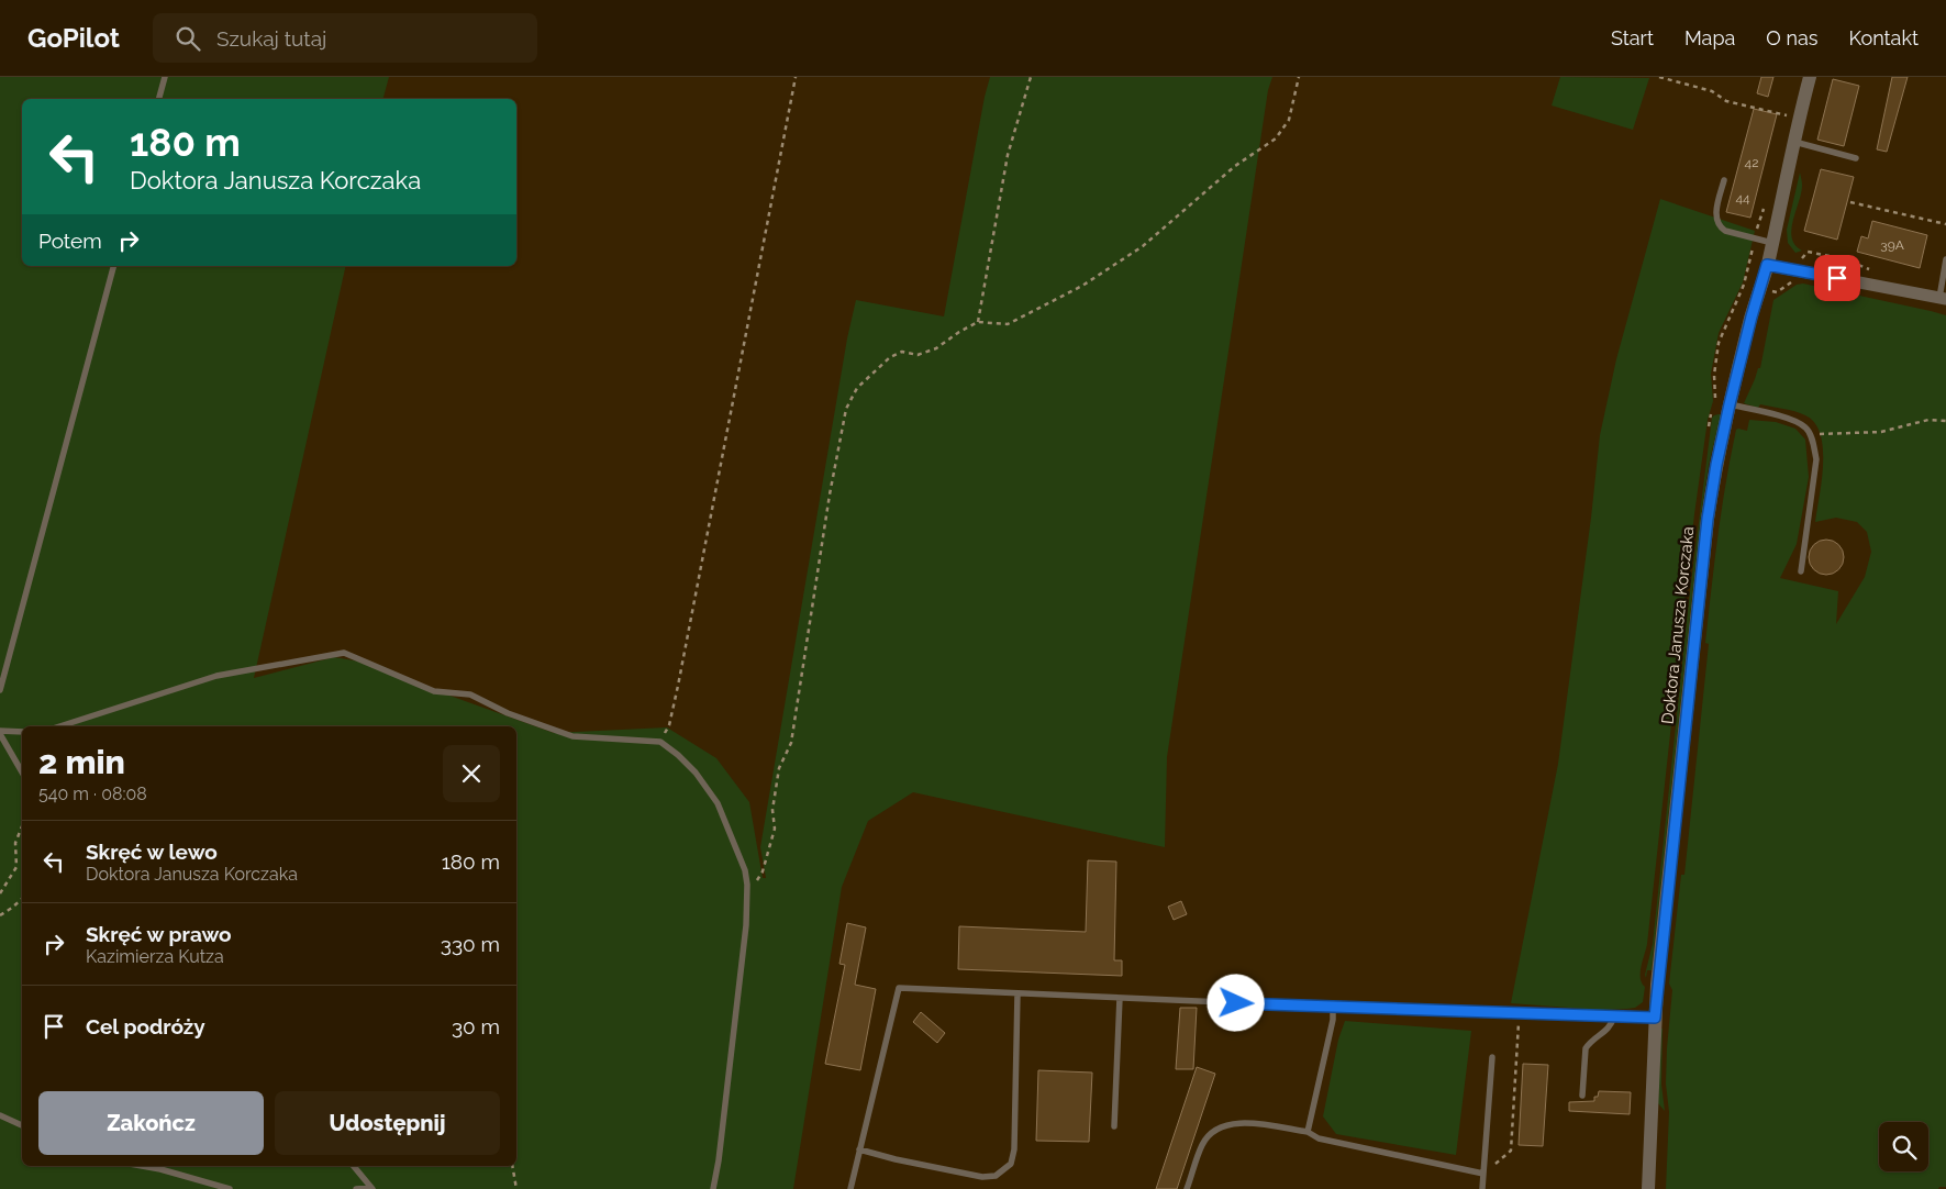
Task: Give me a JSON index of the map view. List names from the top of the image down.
{
  "streets": {
    "street": ["Doktora Janusza Korczaka"]
  },
  "house_numbers": ["42", "44", "39A"],
  "page": {
    "header": "GoPilot",
    "search": "Szukaj tutaj",
    "nav": [
      "Start",
      "Mapa",
      "O nas",
      "Kontakt"
    ],
    "turn": ["180 m", "Doktora Janusza Korczaka"],
    "then": "Potem",
    "heading": ["2 min", "540 m · 08:08"],
    "list": [
      {
        "name": "Skręć w lewo",
        "note": "Doktora Janusza Korczaka",
        "value": "180 m"
      },
      {
        "name": "Skręć w prawo",
        "note": "Kazimierza Kutza",
        "value": "330 m"
      },
      {
        "name": "Cel podróży",
        "value": "30 m"
      }
    ],
    "buttons": ["Zakończ", "Udostępnij"]
  }
}
